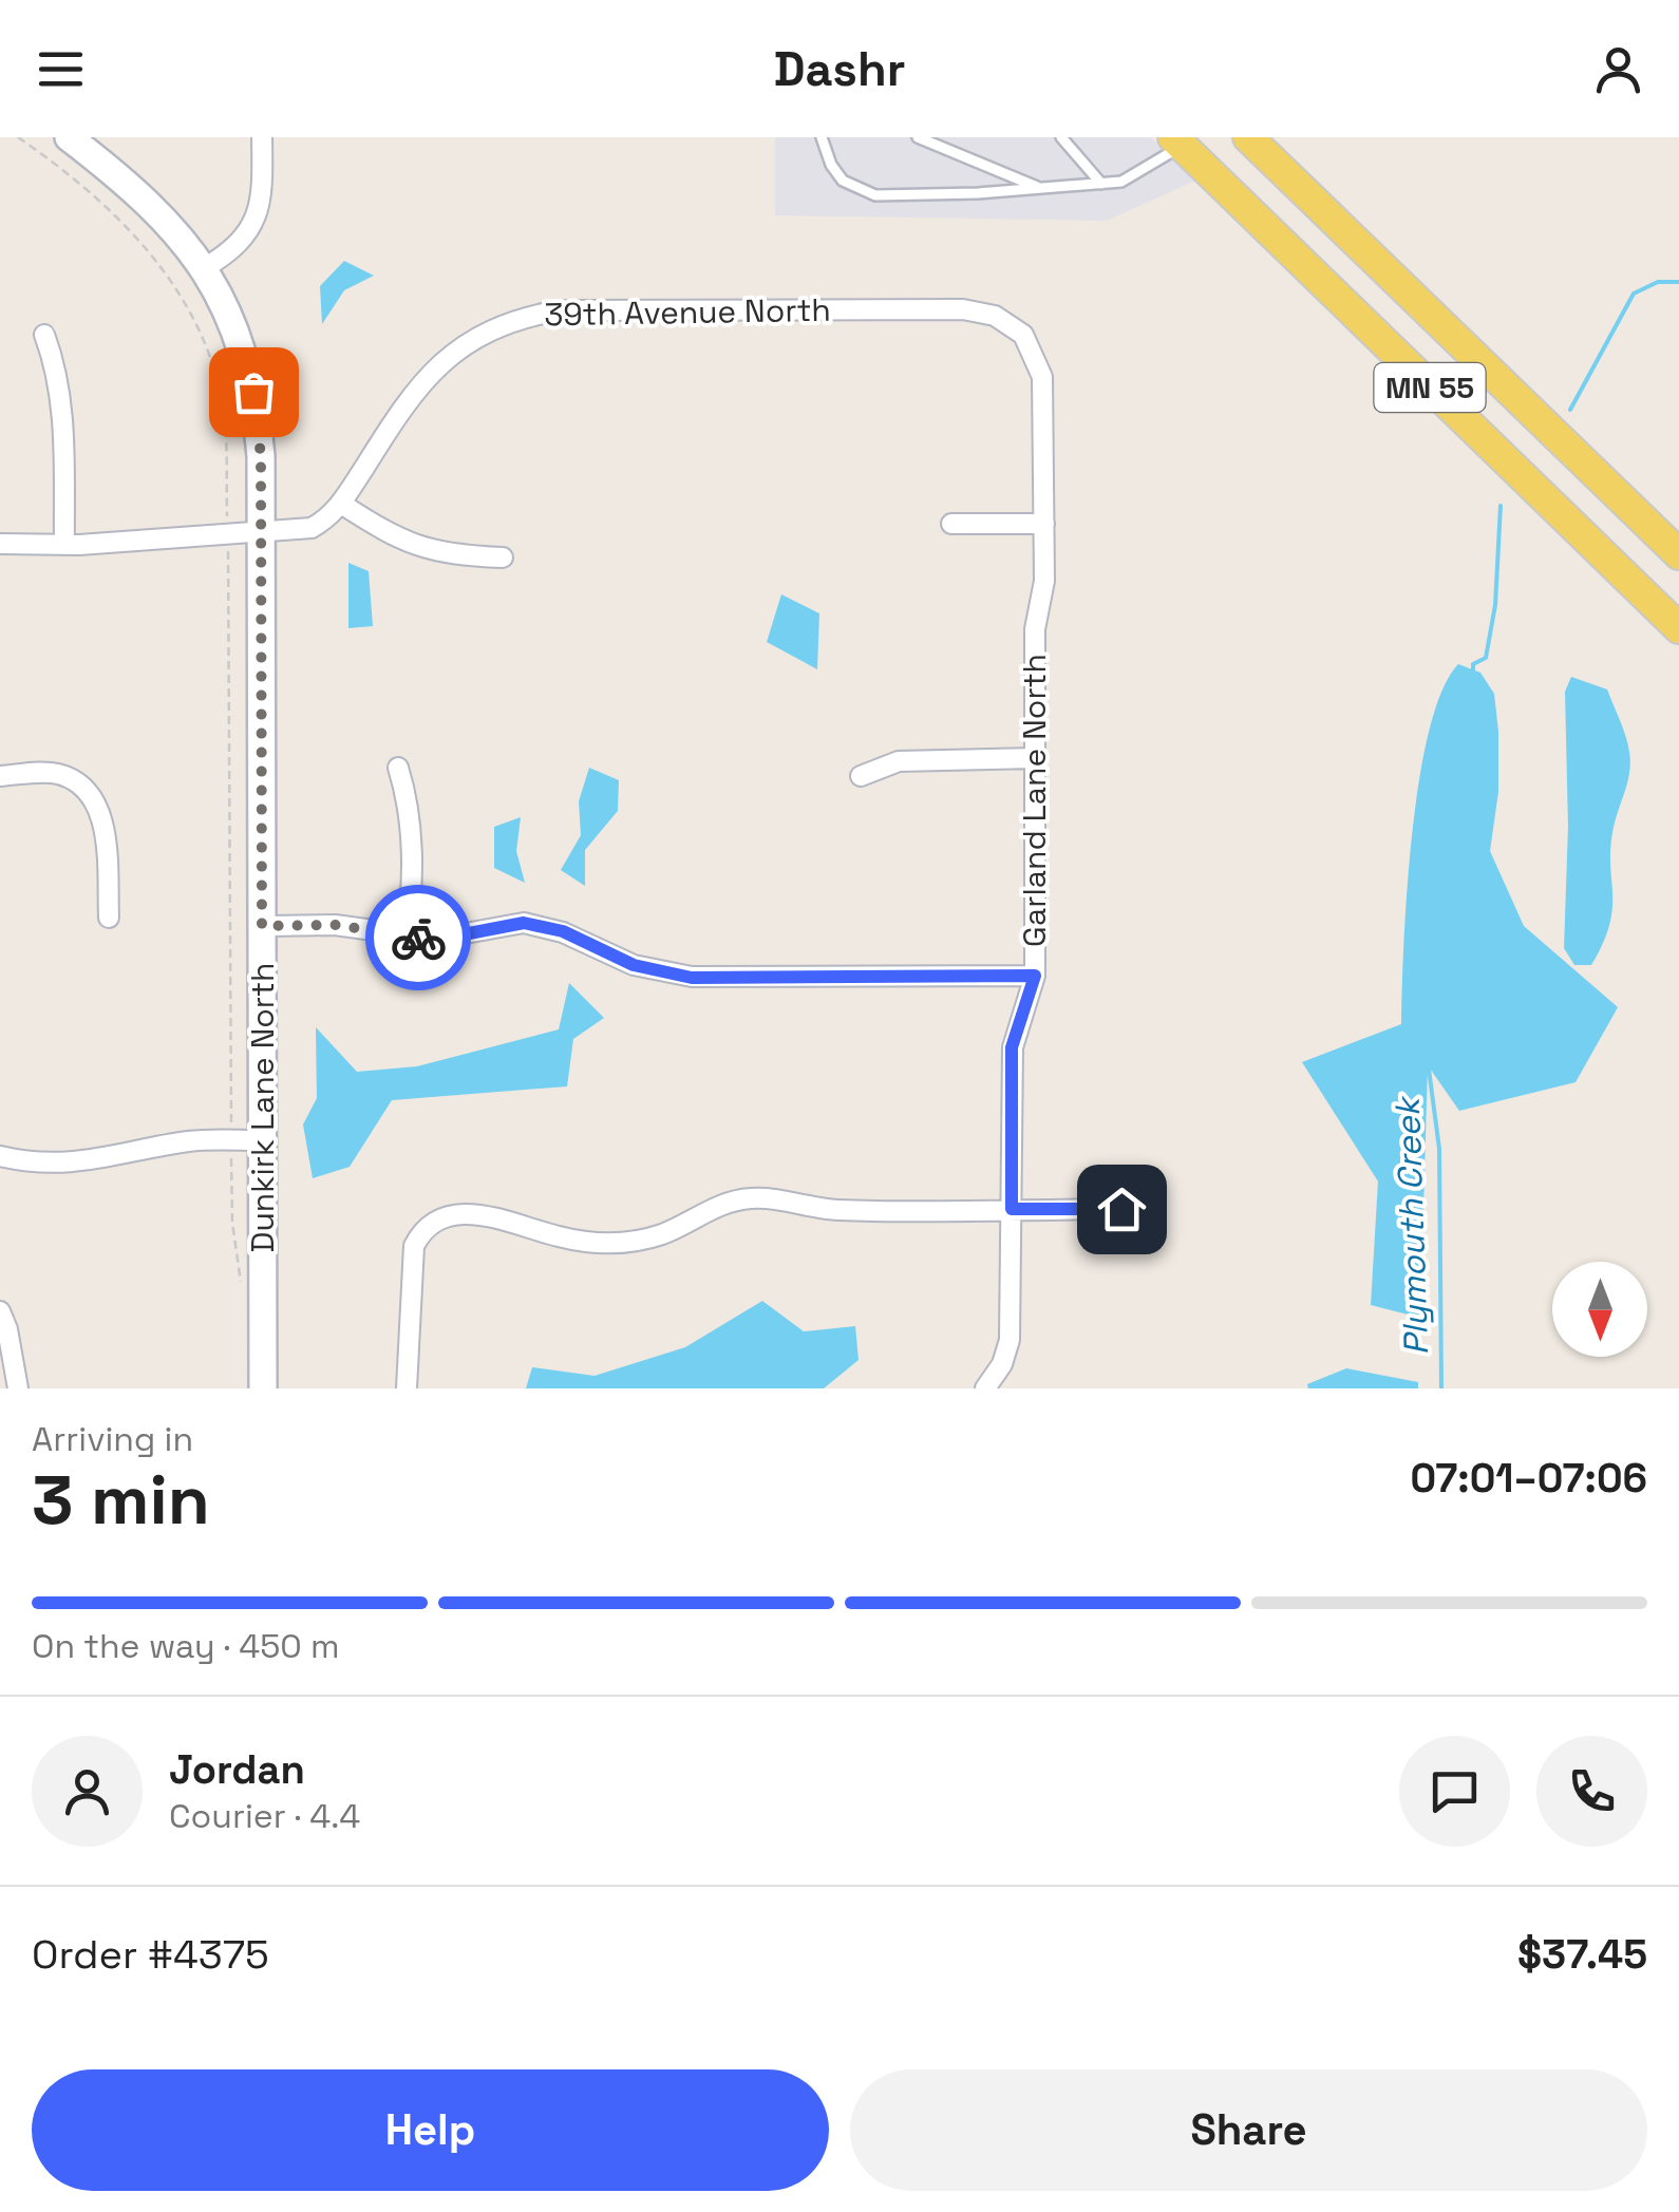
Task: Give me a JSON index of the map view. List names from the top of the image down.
{
  "streets": {
    "main road": ["MN 55"],
    "street": ["39th Avenue North", "Garland Lane North", "Dunkirk Lane North"]
  },
  "crossings": [
    ["39th Avenue North", "Garland Lane North"],
    ["39th Avenue North", "Dunkirk Lane North"]
  ],
  "water": ["Plymouth Creek"],
  "north": "bottom",
  "page": {
    "header": "Dashr",
    "heading": ["3 min", "Arriving in", "07:01–07:06"],
    "panel": [
      "Jordan",
      "Courier · 4.4",
      "Order #4375",
      "$37.45"
    ],
    "bar": "On the way · 450 m",
    "buttons": ["Help", "Share"]
  }
}
